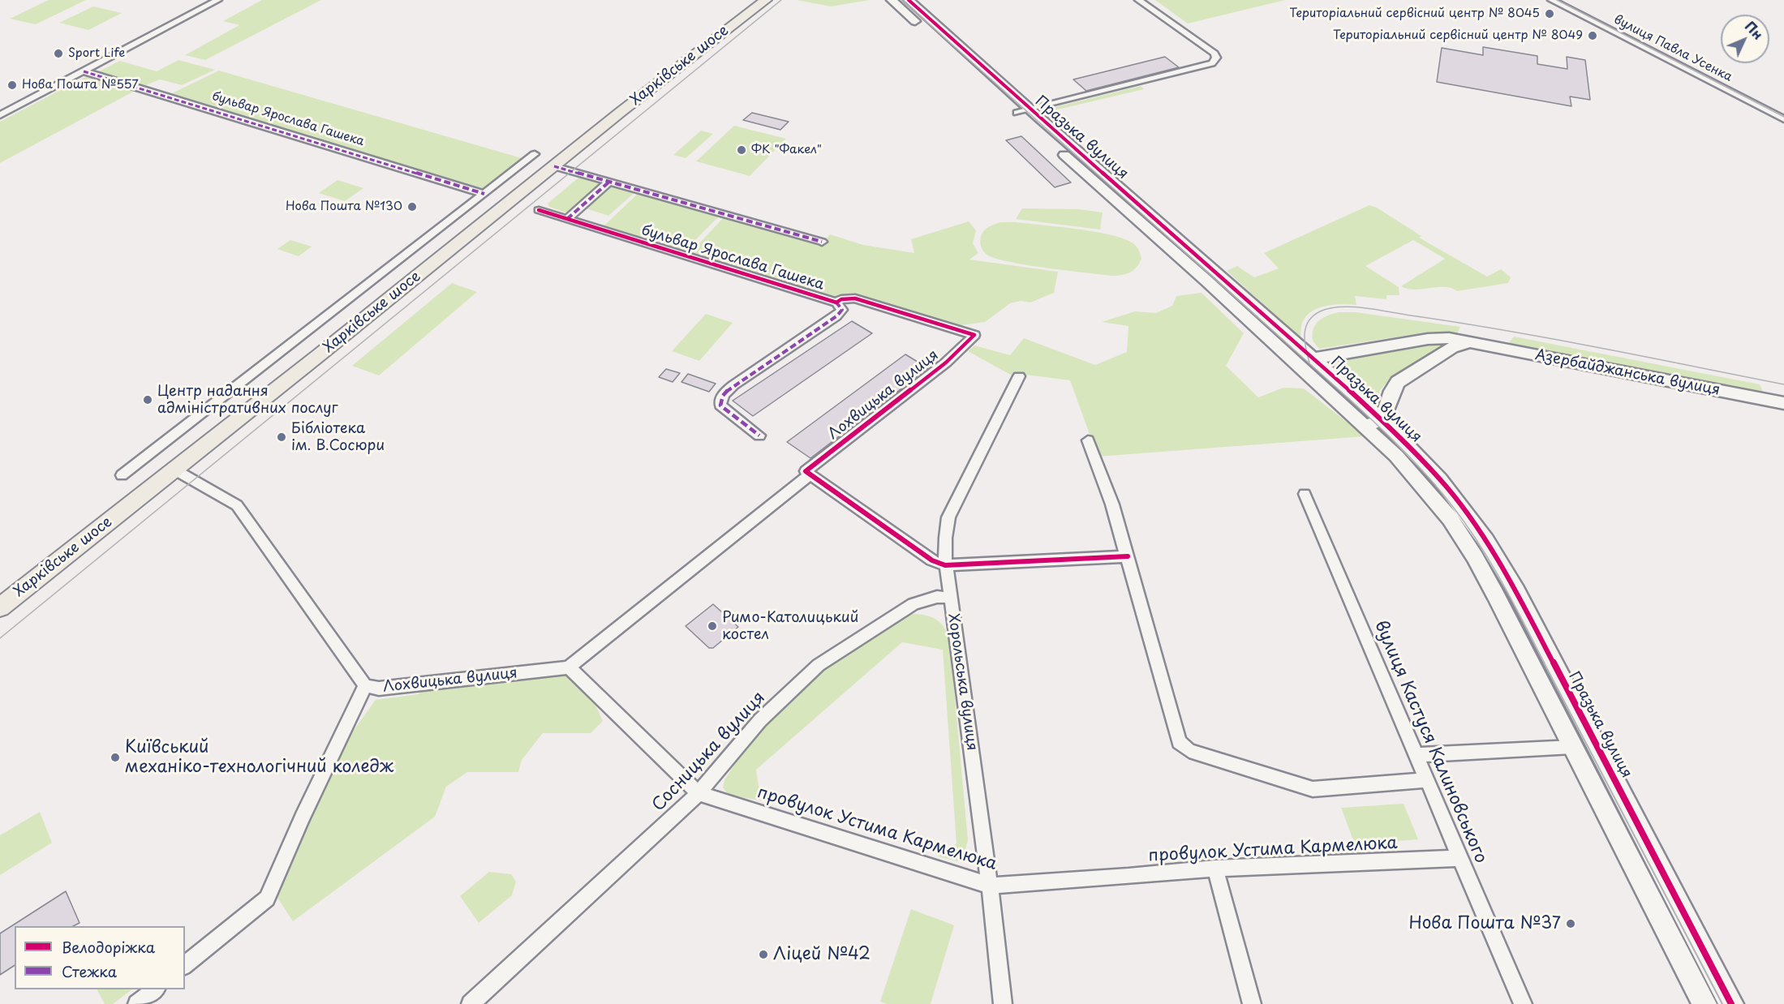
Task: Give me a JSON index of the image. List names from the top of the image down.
{
  "streets": {
    "main road": ["Харківське шосе"],
    "street": [
      "вулиця Павла Усенка",
      "бульвар Ярослава Гашека",
      "Празька вулиця",
      "Азербайджанська вулиця",
      "Лохвицька вулиця",
      "Хорольська вулиця",
      "вулиця Кастуся Калиновського",
      "Сосницька вулиця",
      "провулок Устима Кармелюка"
    ]
  },
  "crossings": [
    ["Харківське шосе", "бульвар Ярослава Гашека"],
    ["бульвар Ярослава Гашека", "Лохвицька вулиця"],
    ["Празька вулиця", "Азербайджанська вулиця"],
    ["Лохвицька вулиця", "провулок Устима Кармелюка"],
    ["Хорольська вулиця", "Сосницька вулиця"],
    ["Хорольська вулиця", "провулок Устима Кармелюка"],
    ["вулиця Кастуся Калиновського", "провулок Устима Кармелюка"],
    ["Сосницька вулиця", "провулок Устима Кармелюка"]
  ],
  "places": [
    "Територіальний сервісний центр № 8045",
    "Територіальний сервісний центр № 8049",
    "Sport Life",
    "Нова Пошта №557",
    "ФК \"Факел\"",
    "Нова Пошта №130",
    "Центр надання адміністративних послуг",
    "Бібліотека ім. В.Сосюри",
    "Римо-Католицький костел",
    "Київський механіко-технологічний коледж",
    "Нова Пошта №37",
    "Ліцей №42"
  ],
  "legend": ["Велодоріжка", "Стежка"],
  "north": "top right"
}
